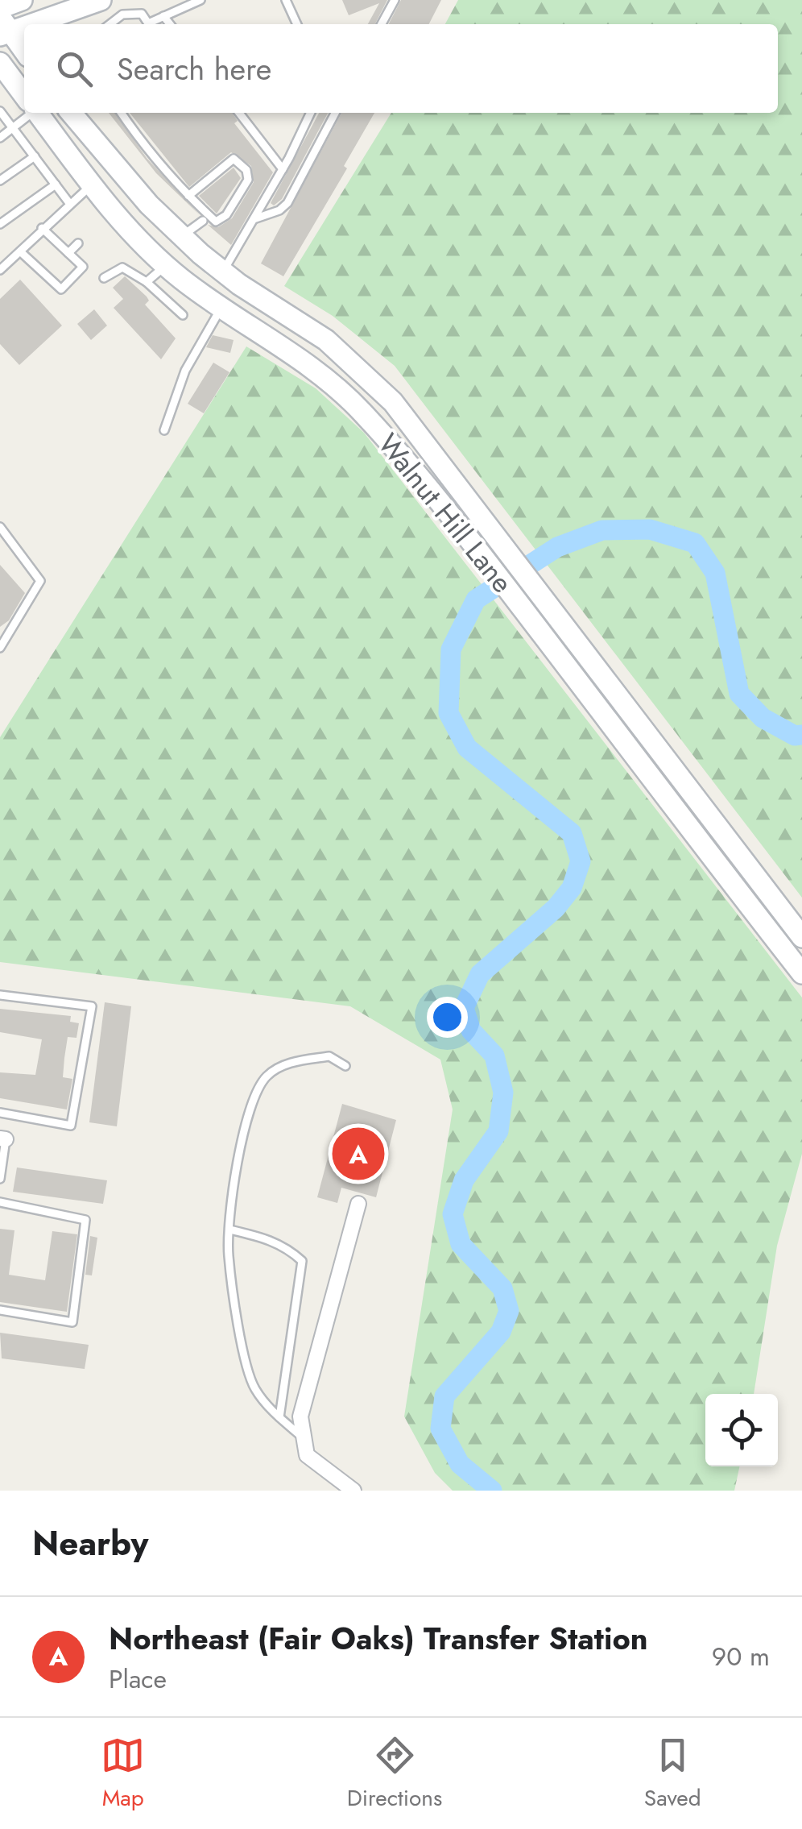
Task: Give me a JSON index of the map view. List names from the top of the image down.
{
  "streets": {
    "main road": ["Walnut Hill Lane"]
  },
  "page": {
    "search": "Search here",
    "pins": "A",
    "heading": "Nearby",
    "list": [
      {
        "mark": "A",
        "name": "Northeast (Fair Oaks) Transfer Station",
        "note": "Place",
        "value": "90 m"
      }
    ],
    "nav": ["Map", "Directions", "Saved"]
  }
}
